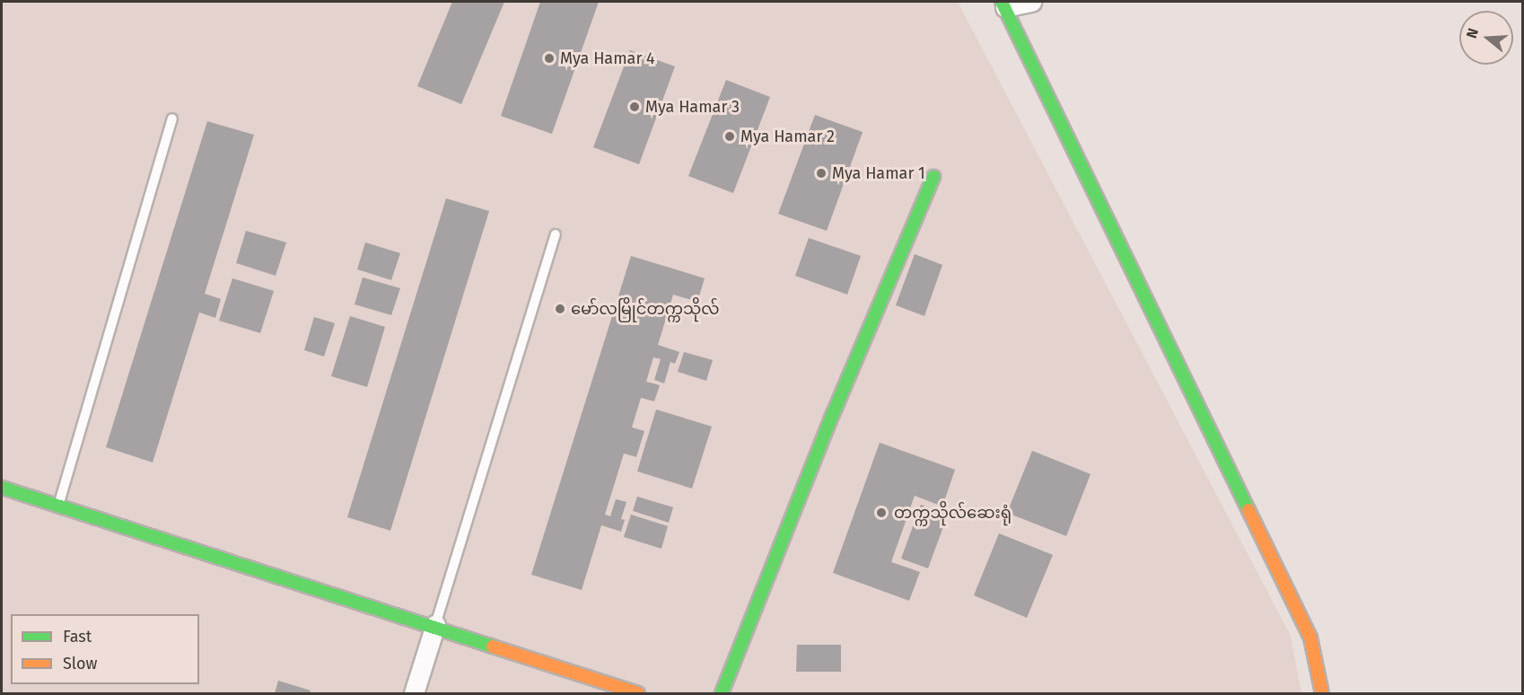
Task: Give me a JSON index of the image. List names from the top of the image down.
{
  "places": [
    "Mya Hamar 4",
    "Mya Hamar 3",
    "Mya Hamar 2",
    "Mya Hamar 1",
    "မော်လမြိုင်တက္ကသိုလ်",
    "တက္ကသိုလ်ဆေးရုံ"
  ],
  "legend": ["Fast", "Slow"],
  "north": "left"
}
